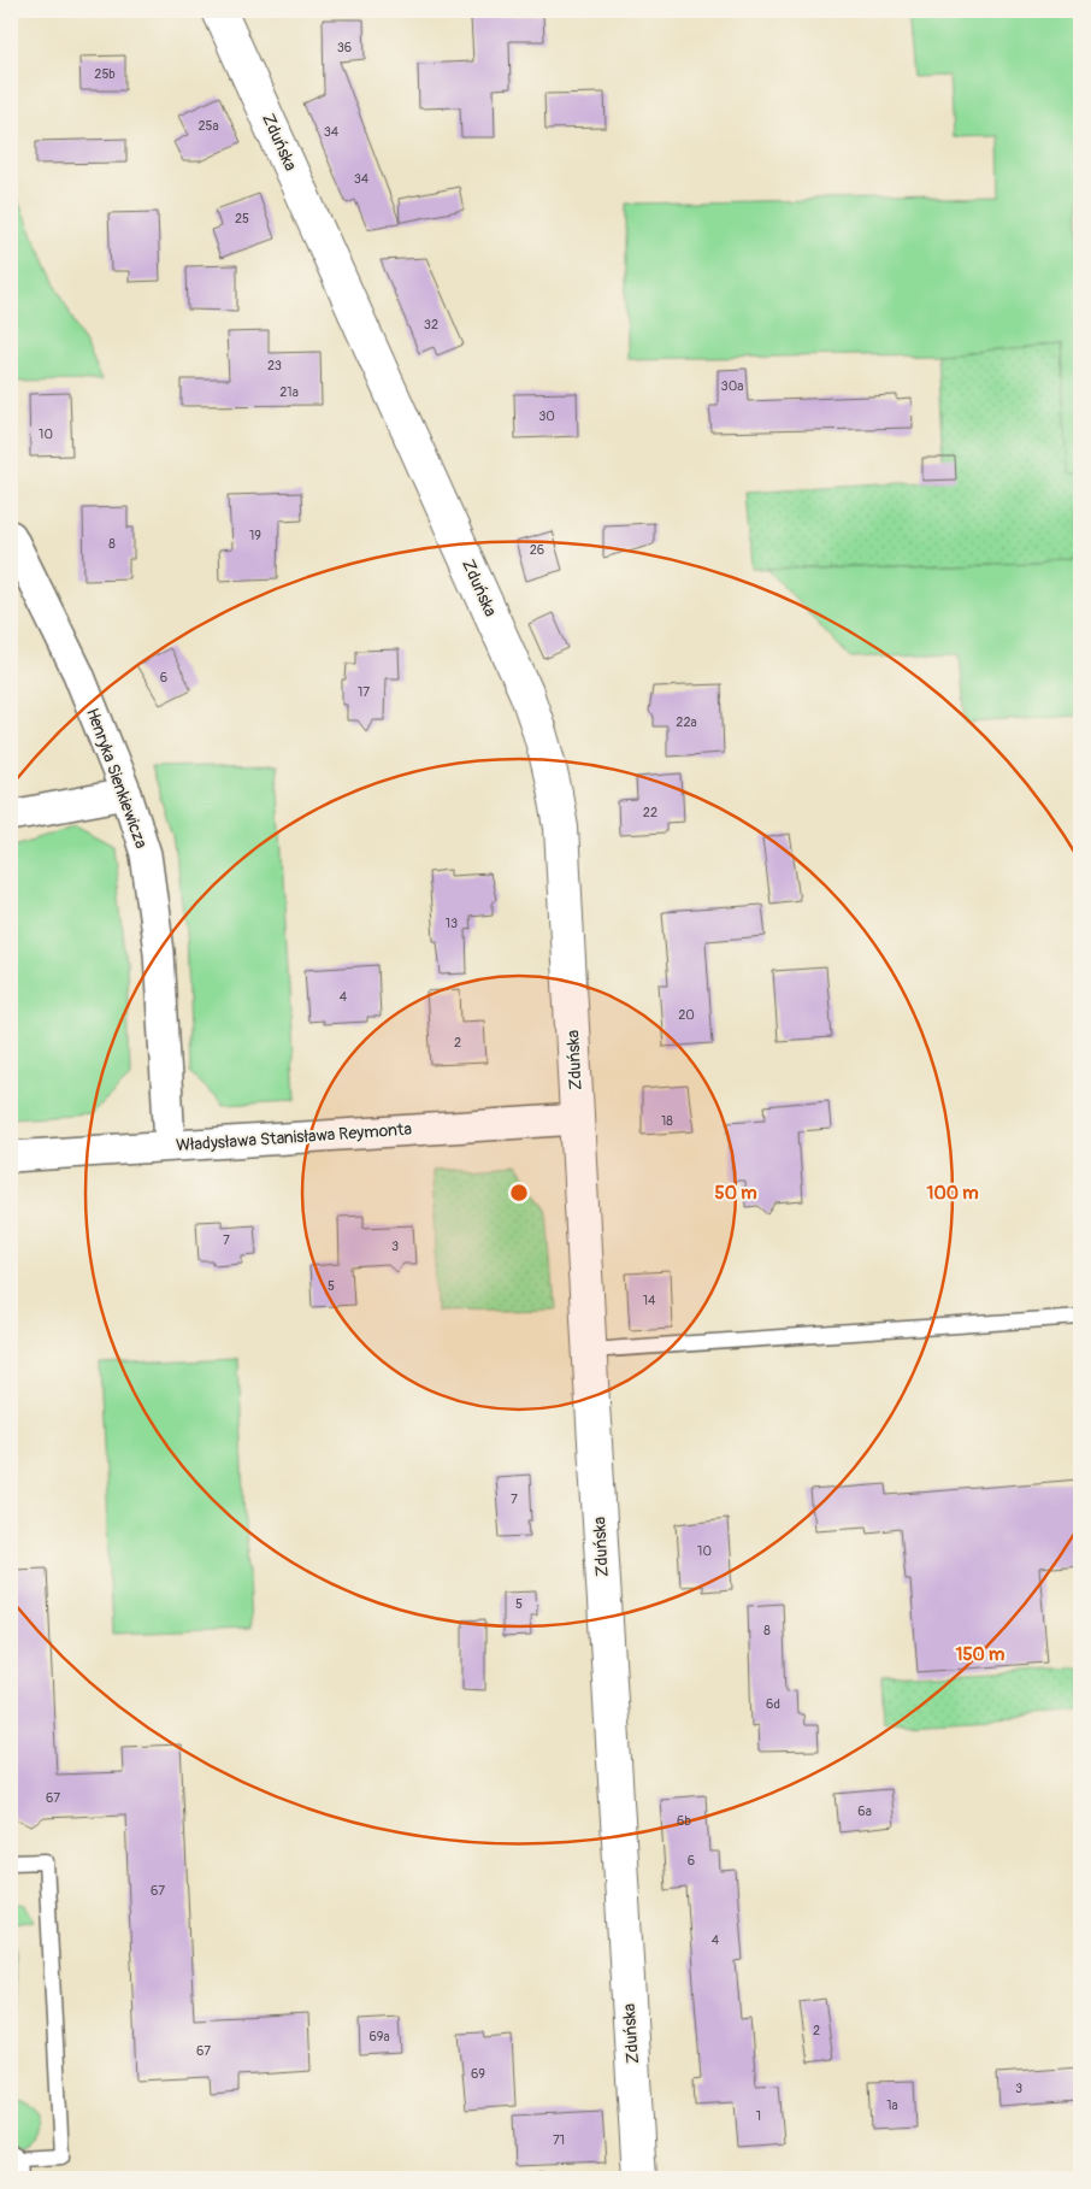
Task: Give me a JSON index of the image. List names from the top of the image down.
{
  "streets": {
    "street": ["Zduńska", "Henryka Sienkiewicza", "Władysława Stanisława Reymonta"]
  },
  "crossings": [
    ["Zduńska", "Władysława Stanisława Reymonta"],
    ["Henryka Sienkiewicza", "Władysława Stanisława Reymonta"]
  ],
  "house_numbers": [
    "36",
    "25b",
    "25a",
    "34",
    "34",
    "25",
    "32",
    "23",
    "30a",
    "21a",
    "30",
    "10",
    "19",
    "8",
    "26",
    "6",
    "17",
    "22a",
    "22",
    "13",
    "4",
    "20",
    "2",
    "18",
    "7",
    "3",
    "5",
    "14",
    "7",
    "10",
    "5",
    "8",
    "6d",
    "67",
    "6a",
    "6b",
    "6",
    "67",
    "4",
    "2",
    "69a",
    "67",
    "69",
    "3",
    "1a",
    "1",
    "71"
  ],
  "rings": ["50 m", "100 m", "150 m"]
}
